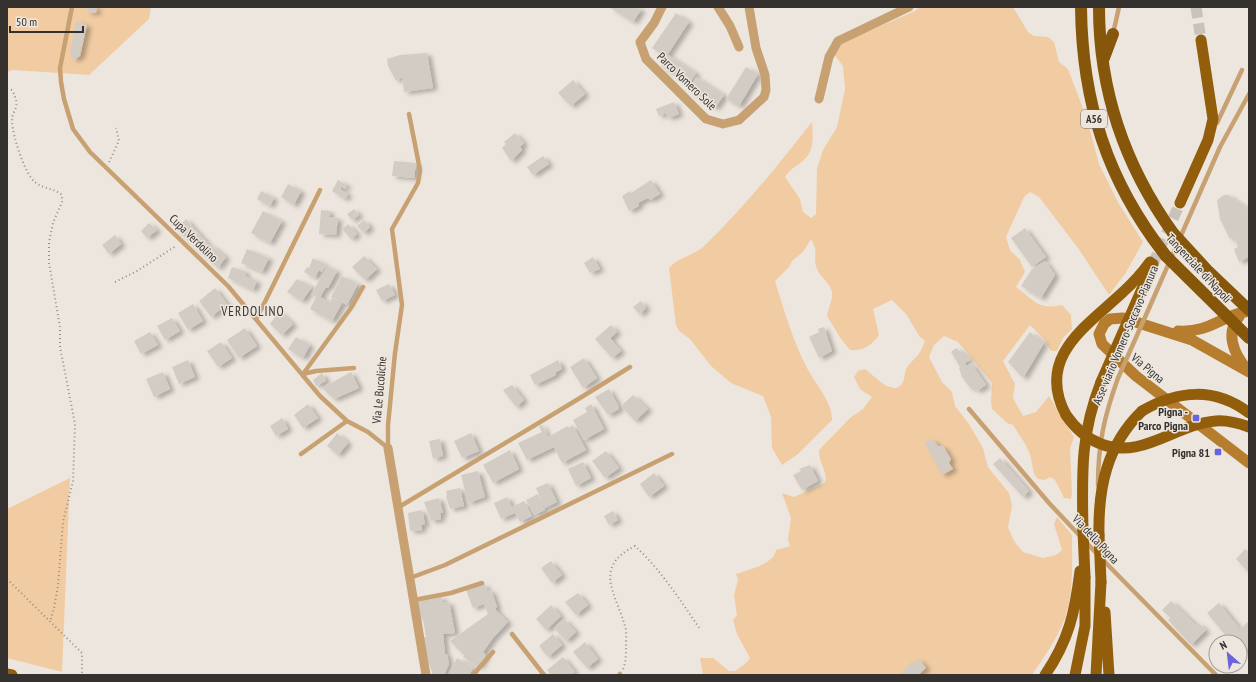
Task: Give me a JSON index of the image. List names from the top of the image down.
{
  "streets": {
    "highway": ["A56", "Tangenziale di Napoli", "Asse viario Vomero-Soccavo-Pianura"],
    "main road": ["Via Pigna"],
    "street": ["Parco Vomero Sole", "Via Le Bucoliche"],
    "lane": ["Cupa Verdolino", "Via della Pigna"]
  },
  "crossings": [
    ["Cupa Verdolino", "Via Le Bucoliche"],
    ["Tangenziale di Napoli", "Via Pigna"]
  ],
  "districts": ["VERDOLINO"],
  "places": {
    "transit": ["Pigna - Parco Pigna", "Pigna 81"]
  },
  "scale_bar": "50 m",
  "north": "top left"
}
